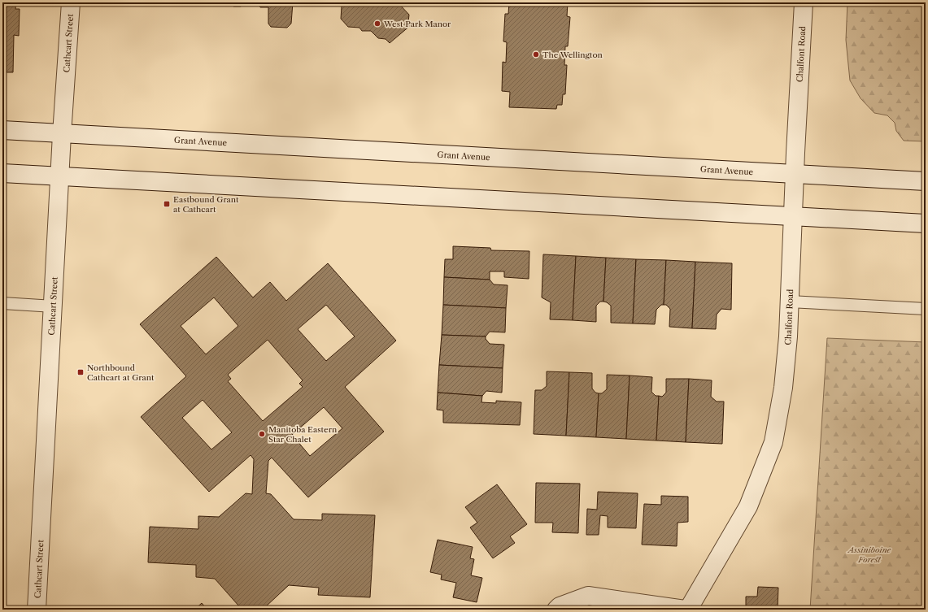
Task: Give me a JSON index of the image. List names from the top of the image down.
{
  "streets": {
    "main road": ["Cathcart Street", "Chalfont Road", "Grant Avenue"]
  },
  "crossings": [
    ["Cathcart Street", "Grant Avenue"],
    ["Chalfont Road", "Grant Avenue"]
  ],
  "parks": ["Assiniboine Forest"],
  "places": {
    "other": ["West Park Manor", "The Wellington", "Manitoba Eastern Star Chalet"],
    "transit": ["Eastbound Grant at Cathcart", "Northbound Cathcart at Grant"]
  }
}
